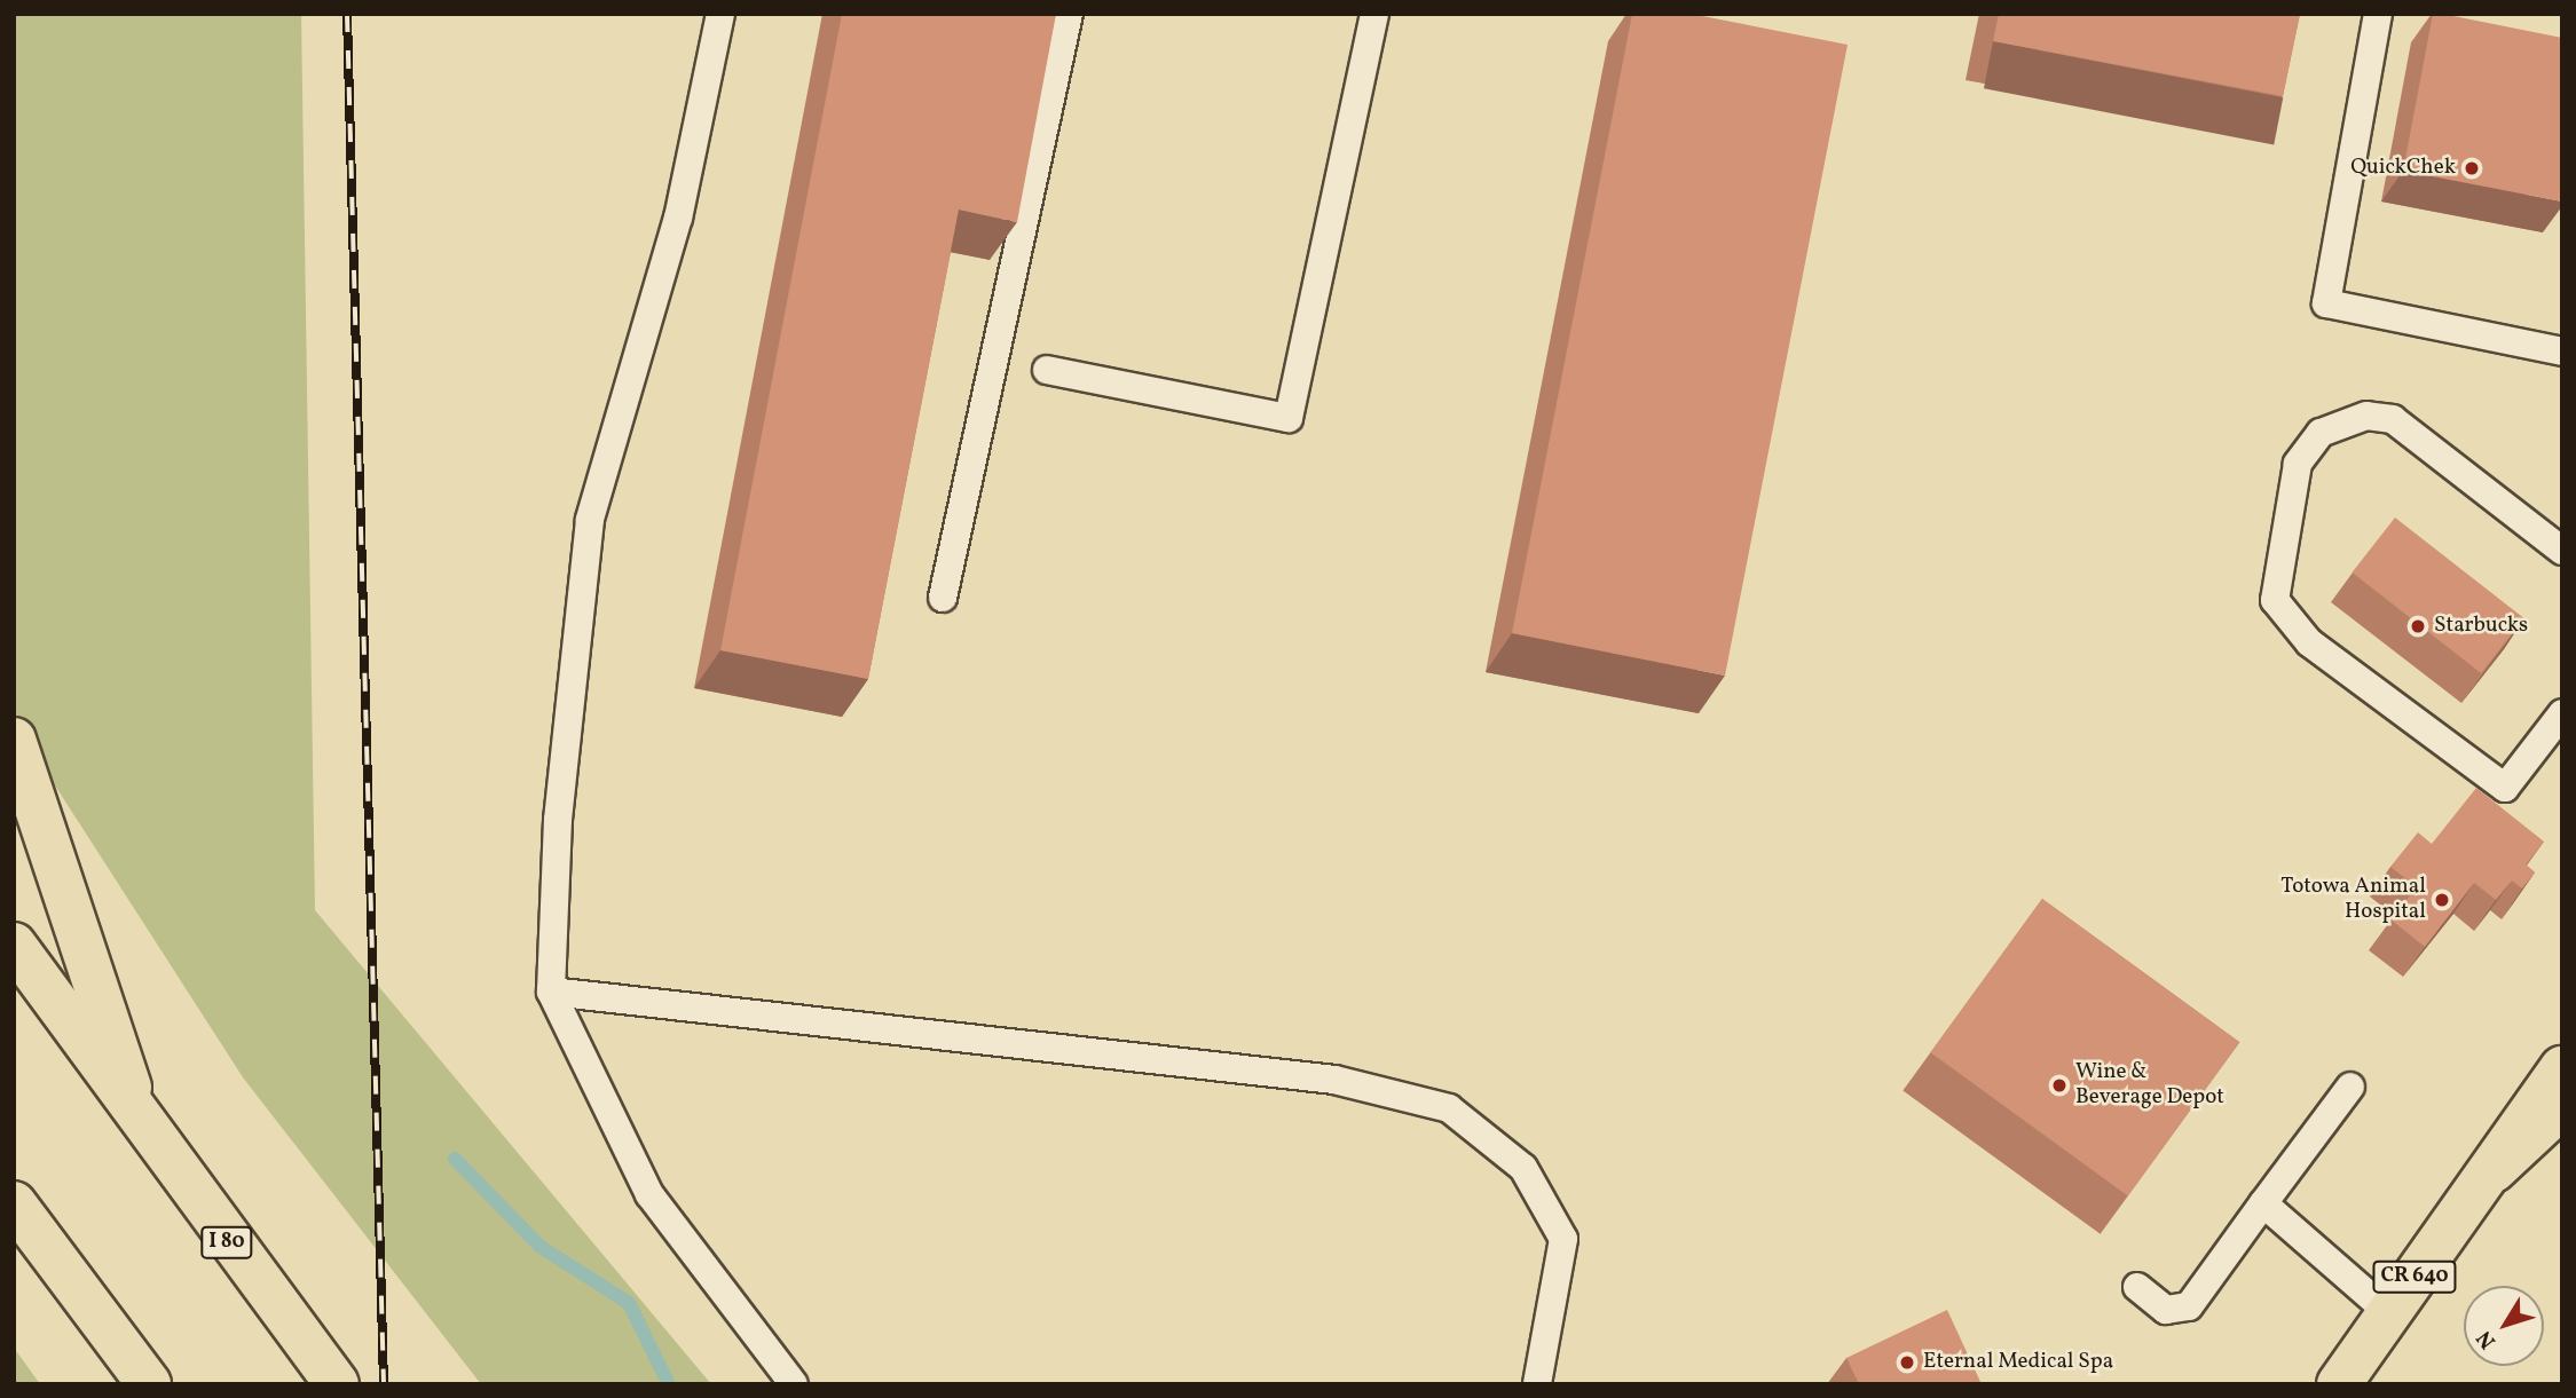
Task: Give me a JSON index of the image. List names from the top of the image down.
{
  "streets": {
    "main road": ["I 80", "CR 640"]
  },
  "places": [
    "QuickChek",
    "Starbucks",
    "Totowa Animal Hospital",
    "Wine & Beverage Depot",
    "Eternal Medical Spa"
  ],
  "north": "bottom left"
}
